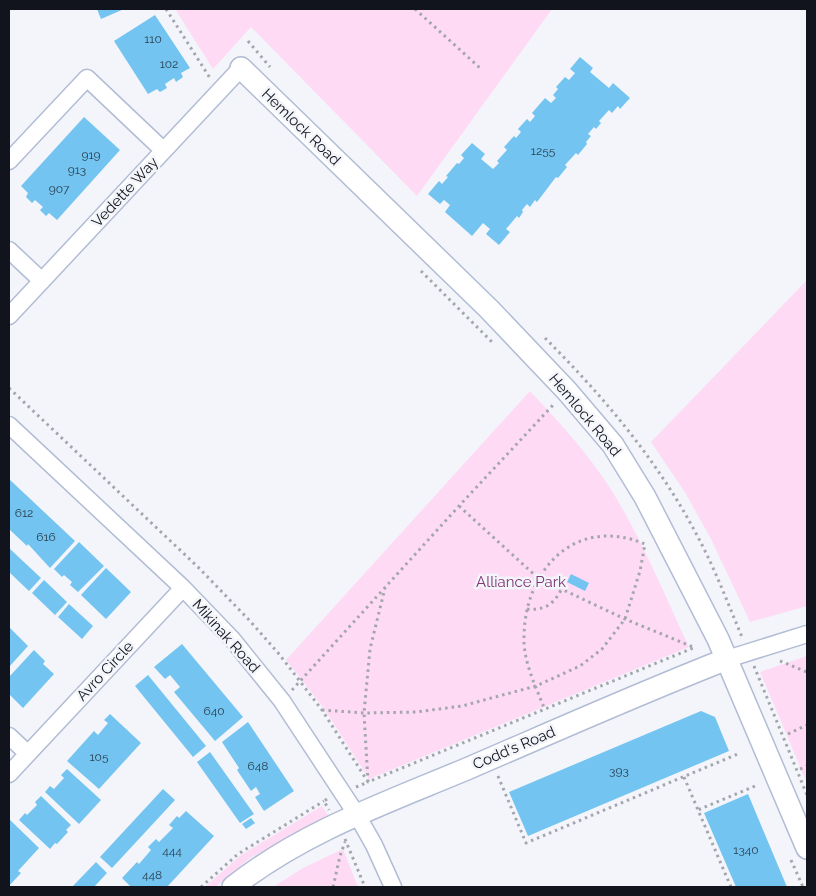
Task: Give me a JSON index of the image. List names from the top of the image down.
{
  "streets": {
    "street": [
      "Hemlock Road",
      "Vedette Way",
      "Mikinak Road",
      "Avro Circle",
      "Codd's Road"
    ]
  },
  "crossings": [
    ["Hemlock Road", "Vedette Way"],
    ["Hemlock Road", "Codd's Road"],
    ["Mikinak Road", "Avro Circle"],
    ["Mikinak Road", "Codd's Road"]
  ],
  "parks": ["Alliance Park"],
  "house_numbers": [
    "110",
    "102",
    "1255",
    "919",
    "913",
    "907",
    "612",
    "616",
    "640",
    "105",
    "648",
    "393",
    "1340",
    "444",
    "448"
  ]
}
